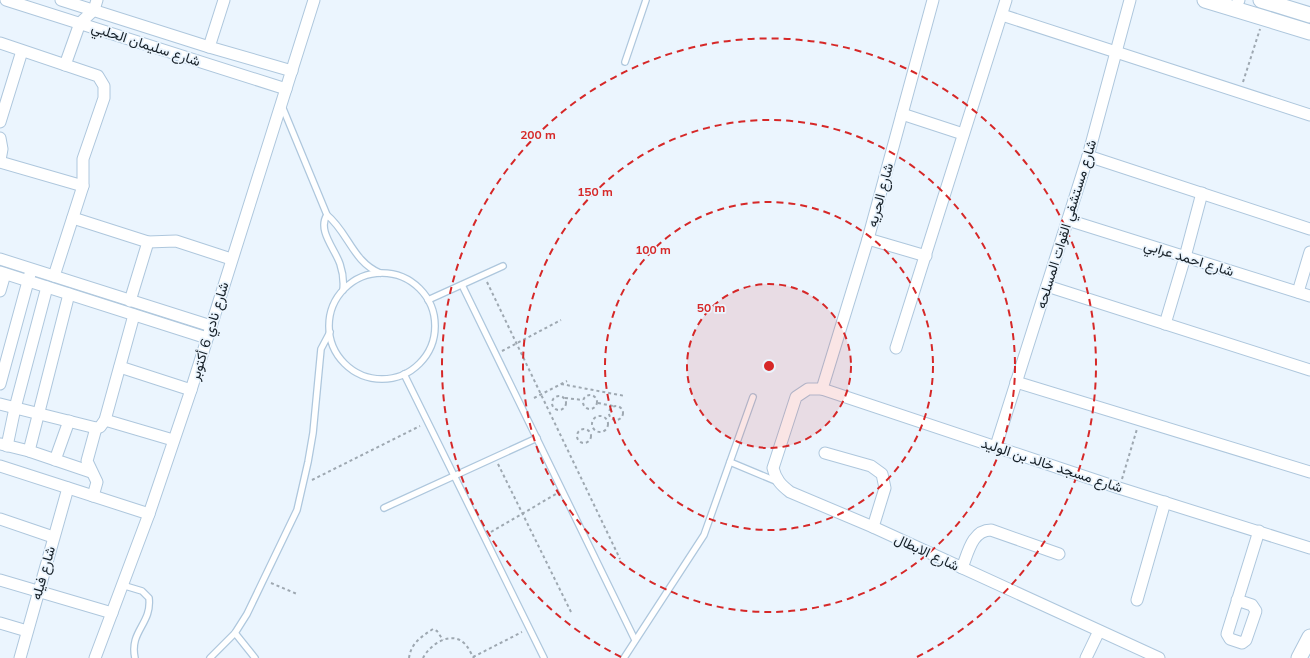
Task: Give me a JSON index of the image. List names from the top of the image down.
{
  "streets": {
    "street": [
      "شارع سليمان الحلبي",
      "شارع الحريه",
      "شارع مستشفي القوات المسلحه",
      "شارع احمد عرابي",
      "شارع نادي 6 أكتوبر",
      "شارع مسجد خالد بن الوليد",
      "شارع الابطال",
      "شارع فيله"
    ]
  },
  "crossings": [
    ["شارع سليمان الحلبي", "شارع نادي 6 أكتوبر"],
    ["شارع الحريه", "شارع مسجد خالد بن الوليد"],
    ["شارع مستشفي القوات المسلحه", "شارع احمد عرابي"],
    ["شارع مستشفي القوات المسلحه", "شارع مسجد خالد بن الوليد"],
    ["شارع مسجد خالد بن الوليد", "شارع الابطال"]
  ],
  "rings": [
    "200 m",
    "150 m",
    "100 m",
    "50 m"
  ]
}
